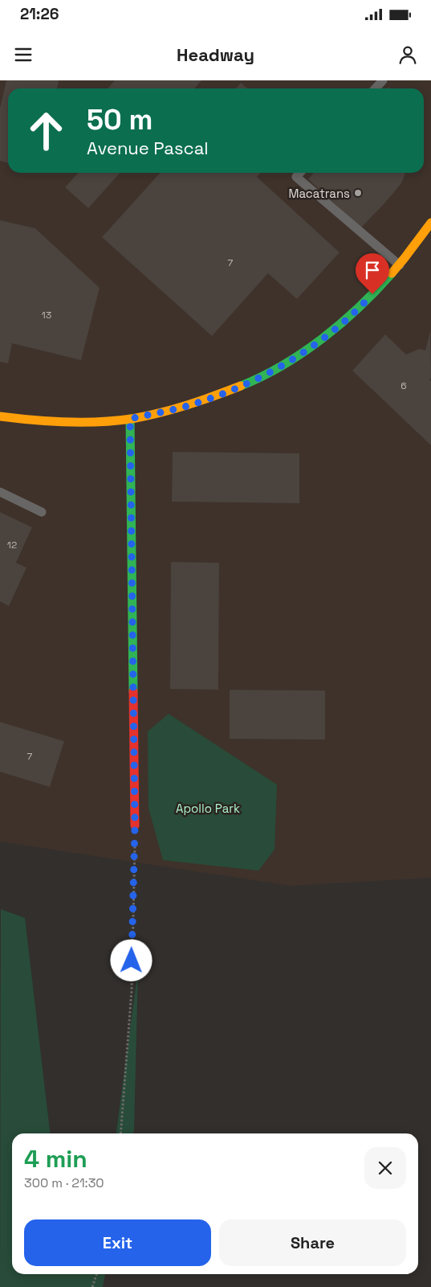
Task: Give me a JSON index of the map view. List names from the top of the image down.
{
  "parks": ["Apollo Park"],
  "places": ["Macatrans"],
  "house_numbers": [
    "7",
    "13",
    "6",
    "12",
    "7"
  ],
  "page": {
    "status": "21:26",
    "header": "Headway",
    "turn": ["50 m", "Avenue Pascal"],
    "heading": ["4 min", "300 m · 21:30"],
    "buttons": ["Exit", "Share"]
  }
}
